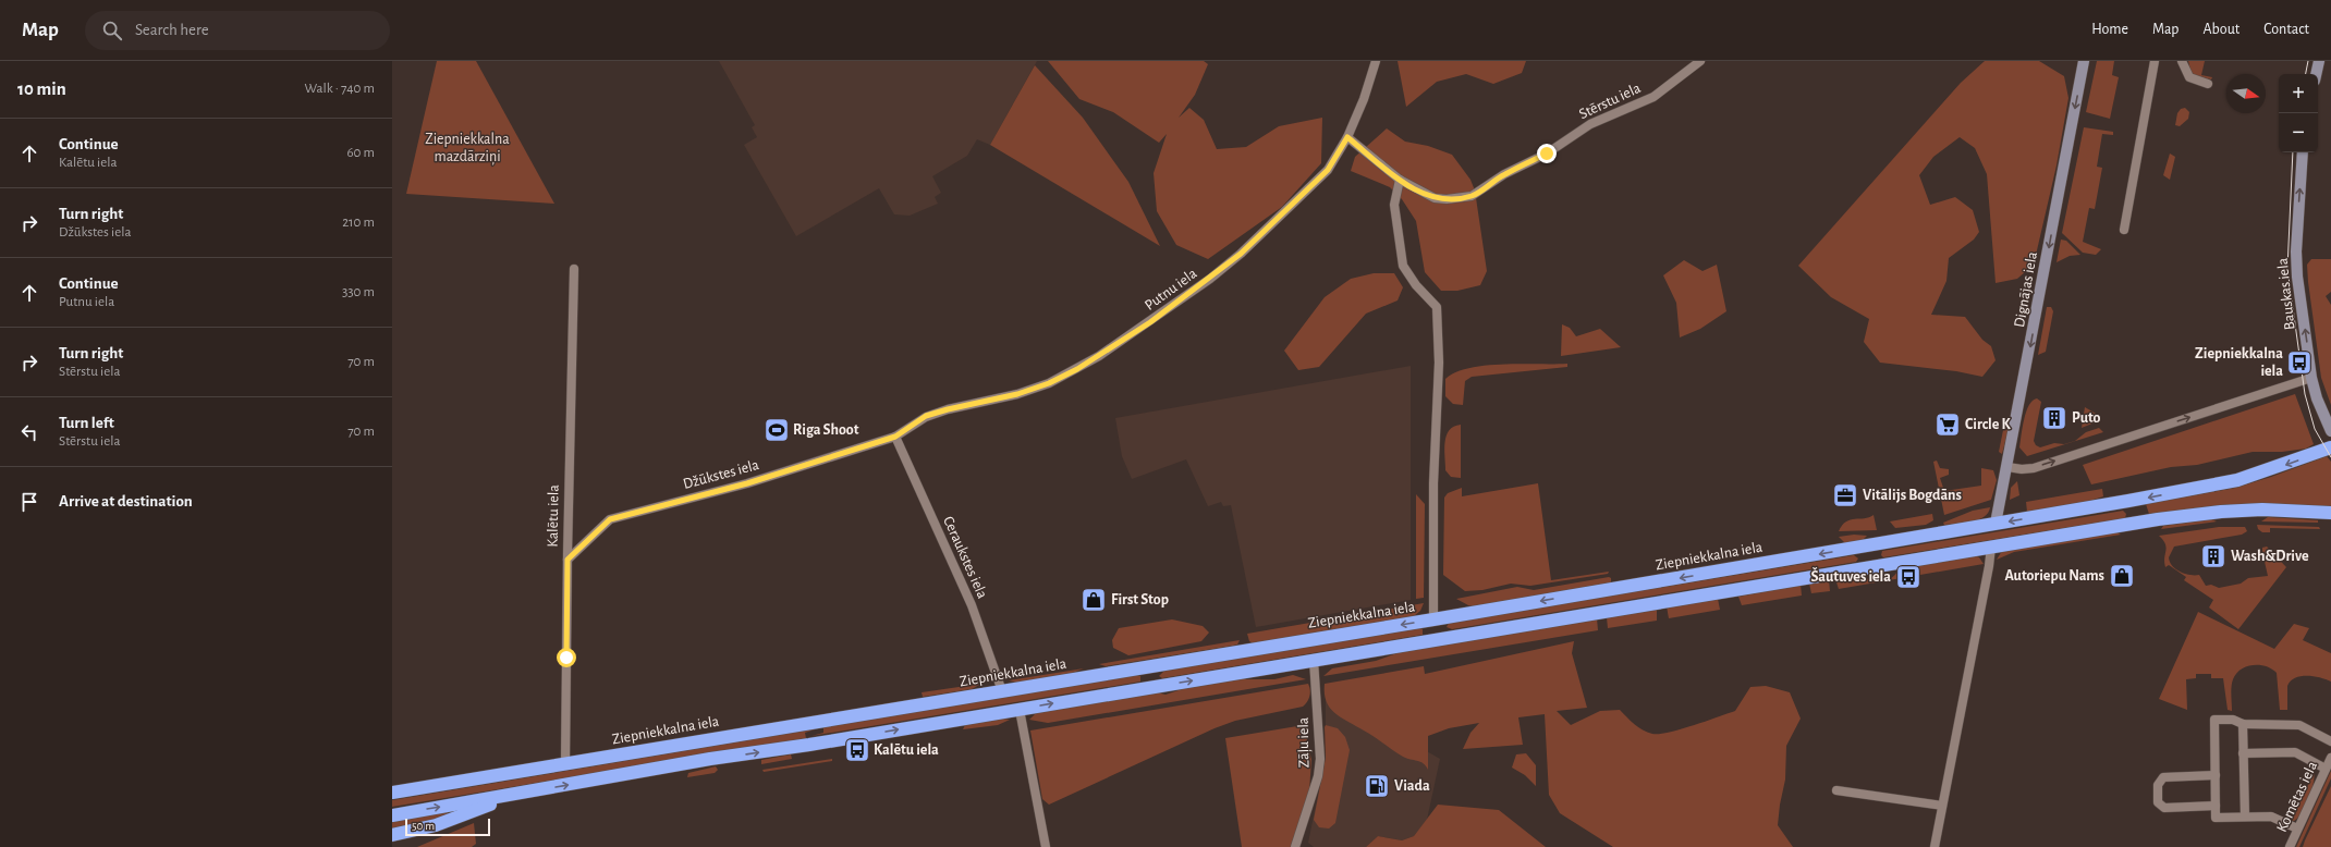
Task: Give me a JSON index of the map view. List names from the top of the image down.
{
  "streets": {
    "highway": ["Ziepniekkalna iela"],
    "main road": ["Dignājas iela", "Bauskas iela"],
    "street": [
      "Stērstu iela",
      "Putnu iela",
      "Džūkstes iela",
      "Kalētu iela",
      "Ceraukstes iela",
      "Zāļu iela",
      "Komētas iela"
    ]
  },
  "crossings": [
    ["Stērstu iela", "Putnu iela"],
    ["Putnu iela", "Džūkstes iela"],
    ["Putnu iela", "Ceraukstes iela"],
    ["Dignājas iela", "Ziepniekkalna iela"],
    ["Džūkstes iela", "Kalētu iela"],
    ["Džūkstes iela", "Ceraukstes iela"],
    ["Kalētu iela", "Ziepniekkalna iela"],
    ["Ziepniekkalna iela", "Ceraukstes iela"]
  ],
  "one_way": ["Dignājas iela", "Bauskas iela"],
  "parks": ["Ziepniekkalna mazdārziņi"],
  "places": {
    "bus stop": ["Ziepniekkalna iela", "Šautuves iela", "Kalētu iela"],
    "building": ["Puto", "Wash&Drive"],
    "supermarket": ["Circle K"],
    "sports": ["Riga Shoot"],
    "office": ["Vitālijs Bogdāns"],
    "shop": ["Autoriepu Nams", "First Stop"],
    "fuel station": ["Viada"]
  },
  "scale_bar": "50 m",
  "north": "right",
  "page": {
    "header": "Map",
    "search": "Search here",
    "nav": [
      "Home",
      "Map",
      "About",
      "Contact"
    ],
    "heading": ["10 min", "Walk · 740 m"],
    "map_buttons": ["+", "−"],
    "list": [
      ["Continue", "Kalētu iela", "60 m"],
      ["Turn right", "Džūkstes iela", "210 m"],
      ["Continue", "Putnu iela", "330 m"],
      ["Turn right", "Stērstu iela", "70 m"],
      ["Turn left", "Stērstu iela", "70 m"],
      "Arrive at destination"
    ],
    "scale": "50 m"
  }
}
